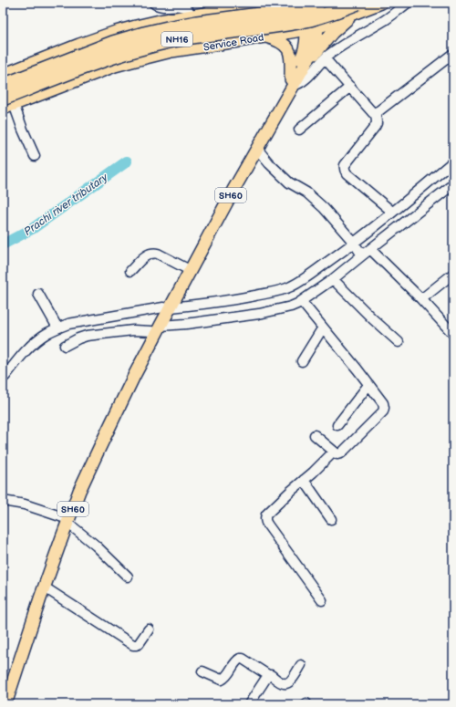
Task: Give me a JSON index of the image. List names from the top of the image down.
{
  "streets": {
    "highway": ["NH16"],
    "main road": ["Service Road", "SH60"]
  },
  "crossings": [
    ["NH16", "Service Road"],
    ["Service Road", "SH60"]
  ],
  "water": ["Prachi river tributary"]
}
